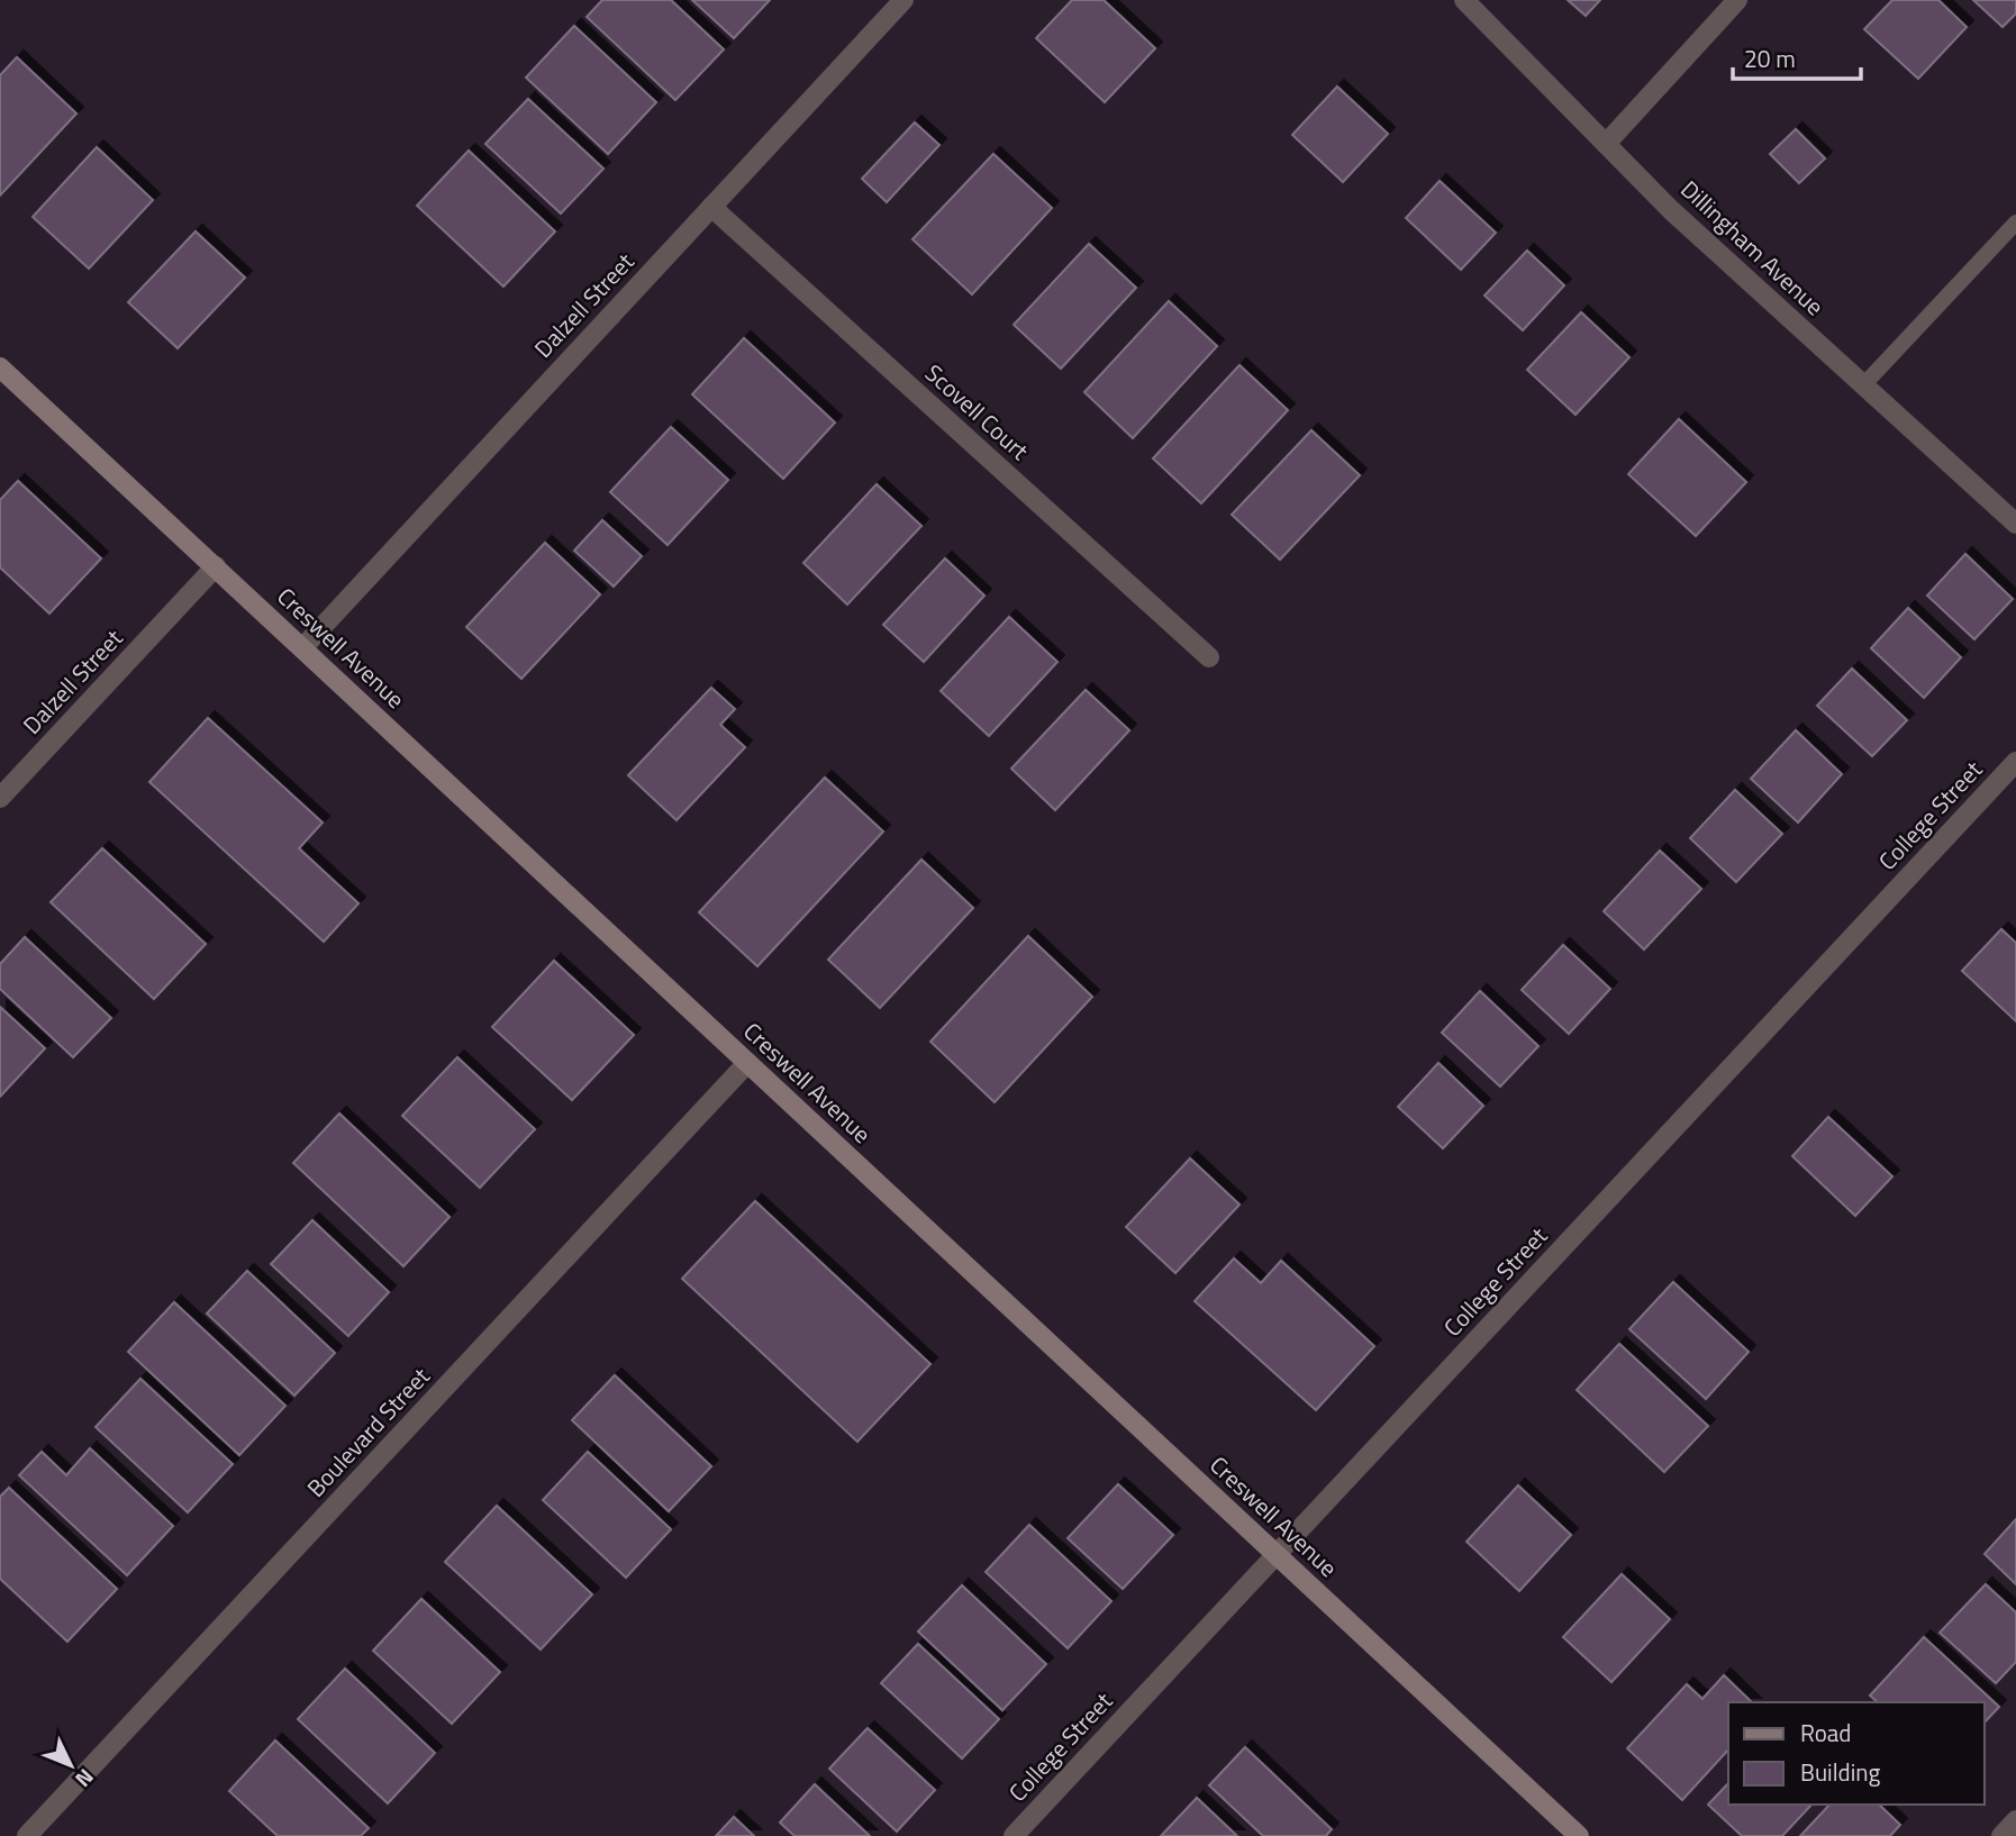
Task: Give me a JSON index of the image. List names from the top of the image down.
{
  "streets": {
    "street": [
      "Dillingham Avenue",
      "Dalzell Street",
      "Scovell Court",
      "Creswell Avenue",
      "College Street",
      "Boulevard Street"
    ]
  },
  "crossings": [
    ["Dalzell Street", "Scovell Court"],
    ["Dalzell Street", "Creswell Avenue"],
    ["Creswell Avenue", "College Street"],
    ["Creswell Avenue", "Boulevard Street"]
  ],
  "legend": ["Road", "Building"],
  "scale_bar": "20 m",
  "north": "bottom right"
}
